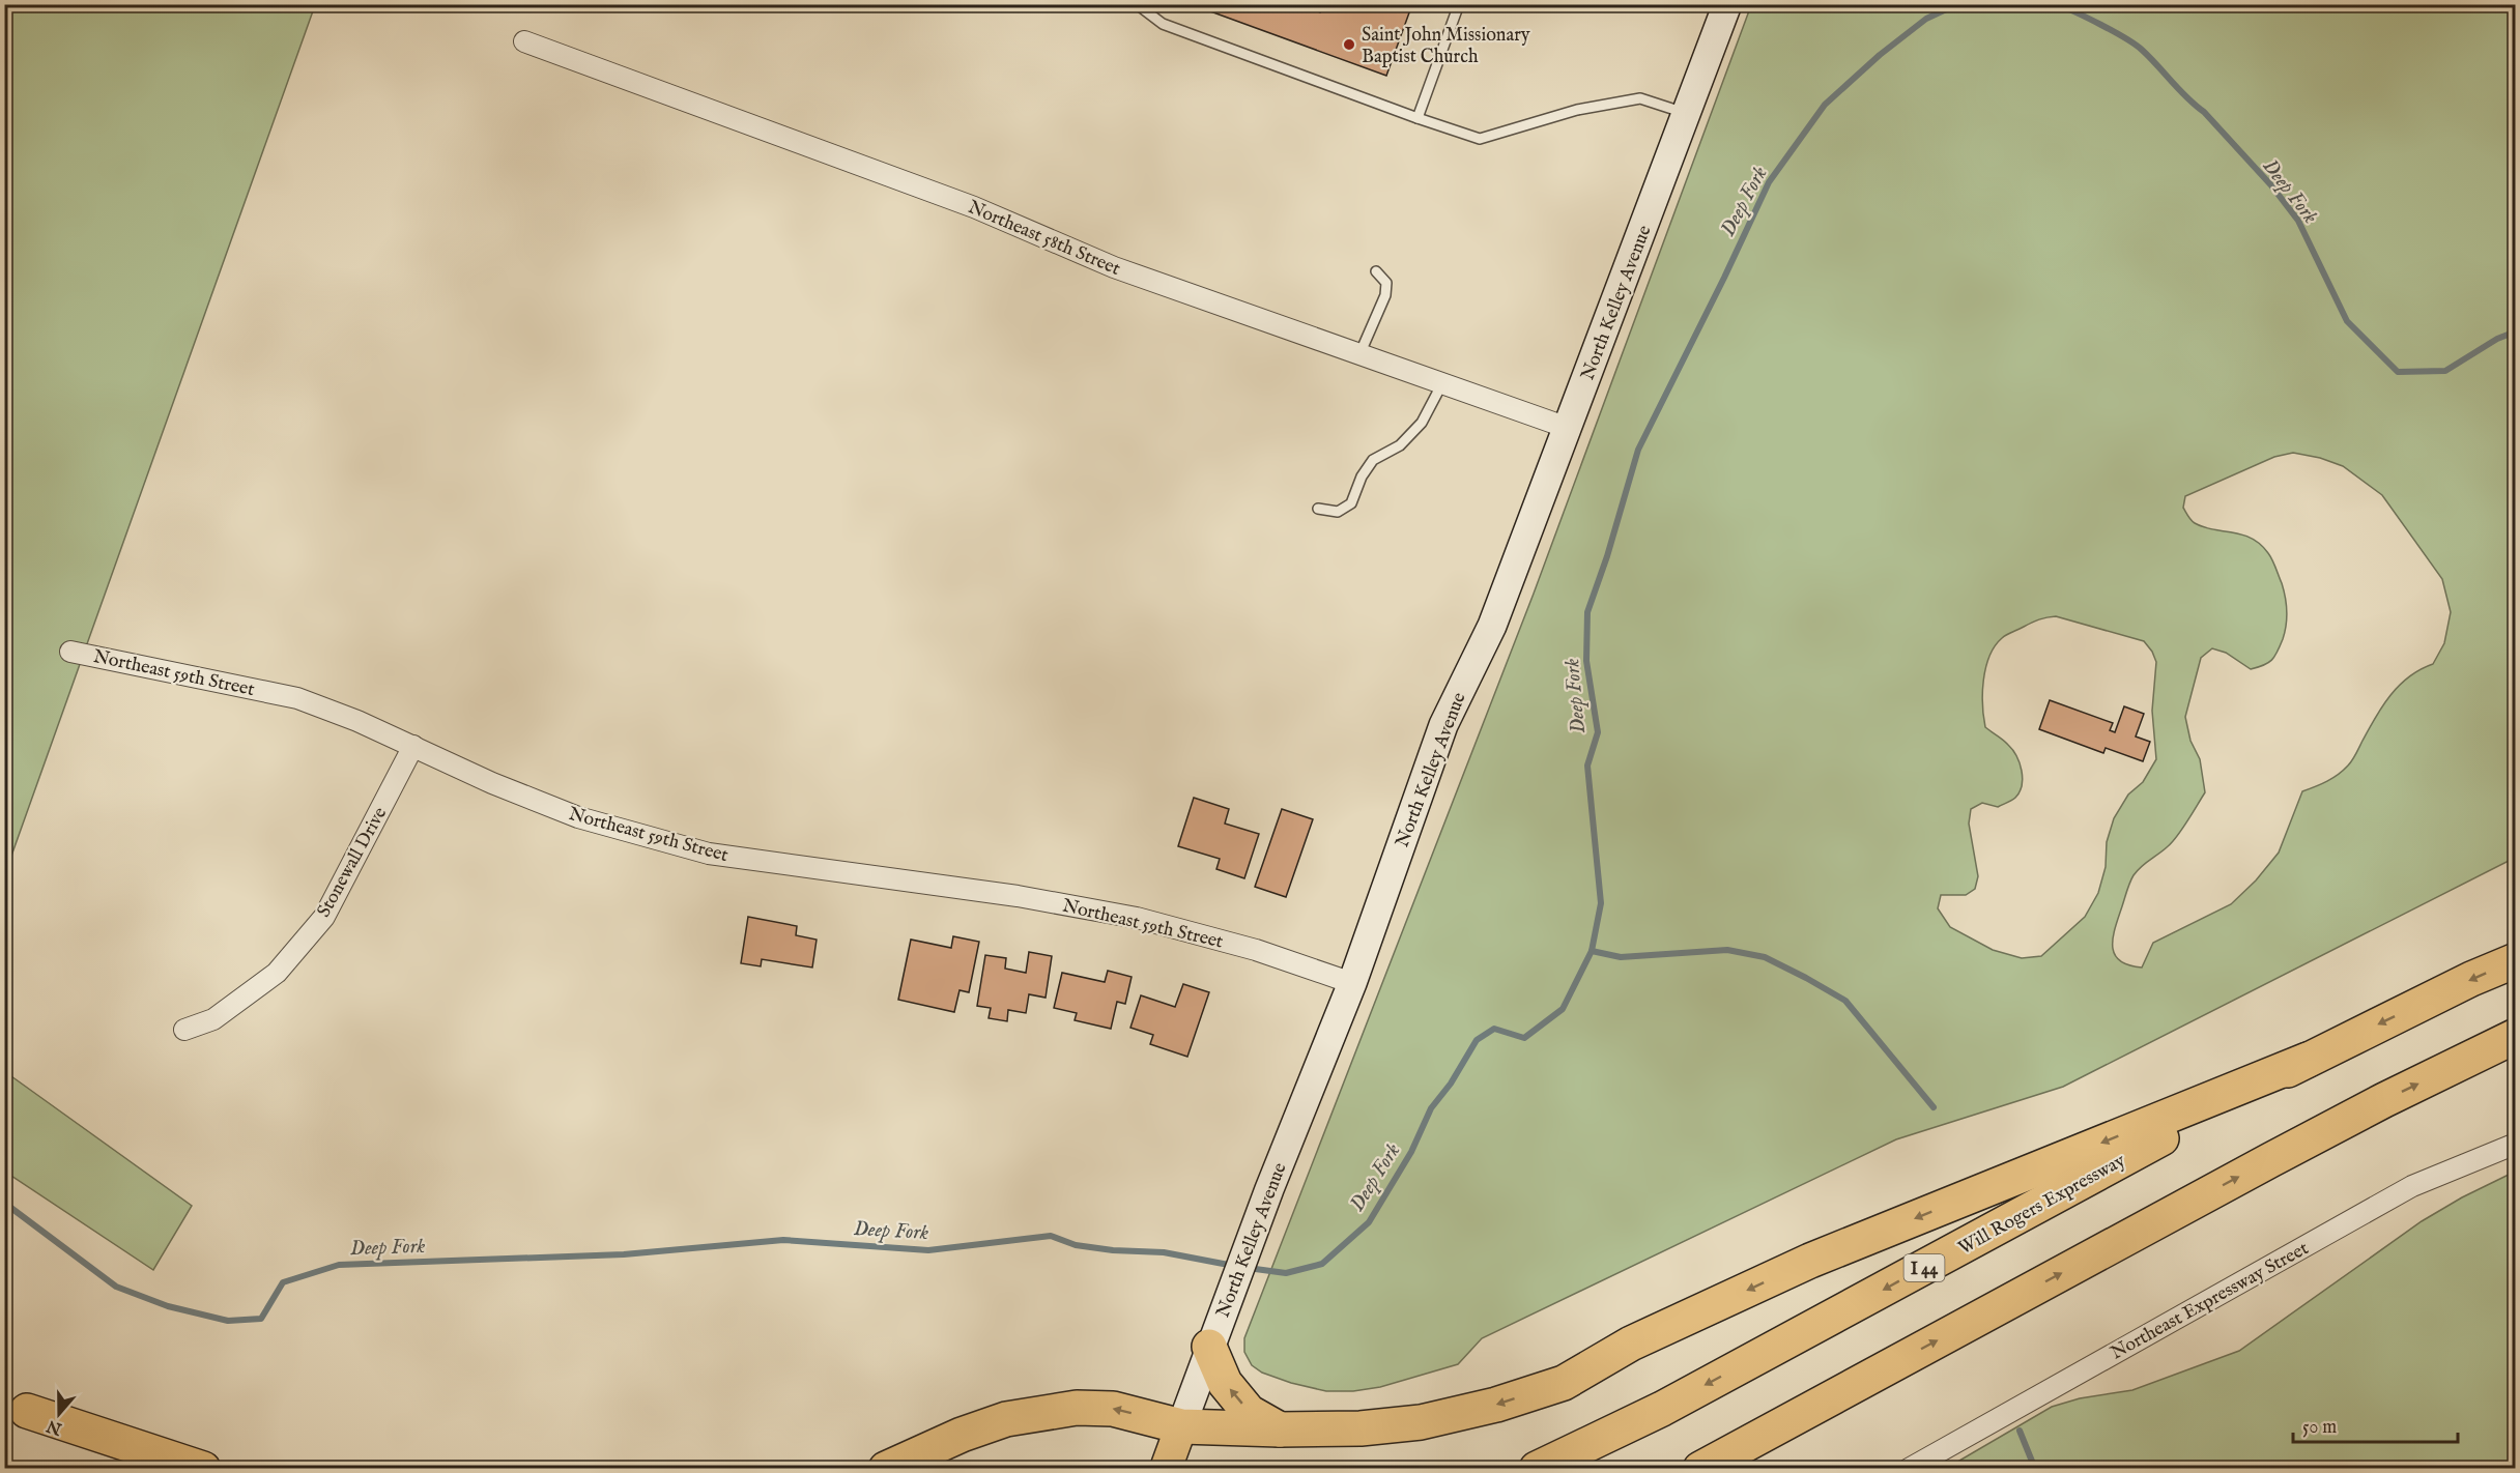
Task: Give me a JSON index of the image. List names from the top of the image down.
{
  "streets": {
    "highway": ["Will Rogers Expressway", "I 44"],
    "main road": ["North Kelley Avenue"],
    "street": [
      "Northeast 58th Street",
      "Northeast 59th Street",
      "Stonewall Drive",
      "Northeast Expressway Street"
    ]
  },
  "crossings": [
    ["Northeast 58th Street", "North Kelley Avenue"],
    ["North Kelley Avenue", "Northeast 59th Street"],
    ["Northeast 59th Street", "Stonewall Drive"]
  ],
  "water": ["Deep Fork"],
  "places": ["Saint John Missionary Baptist Church"],
  "scale_bar": "50 m",
  "north": "bottom"
}
